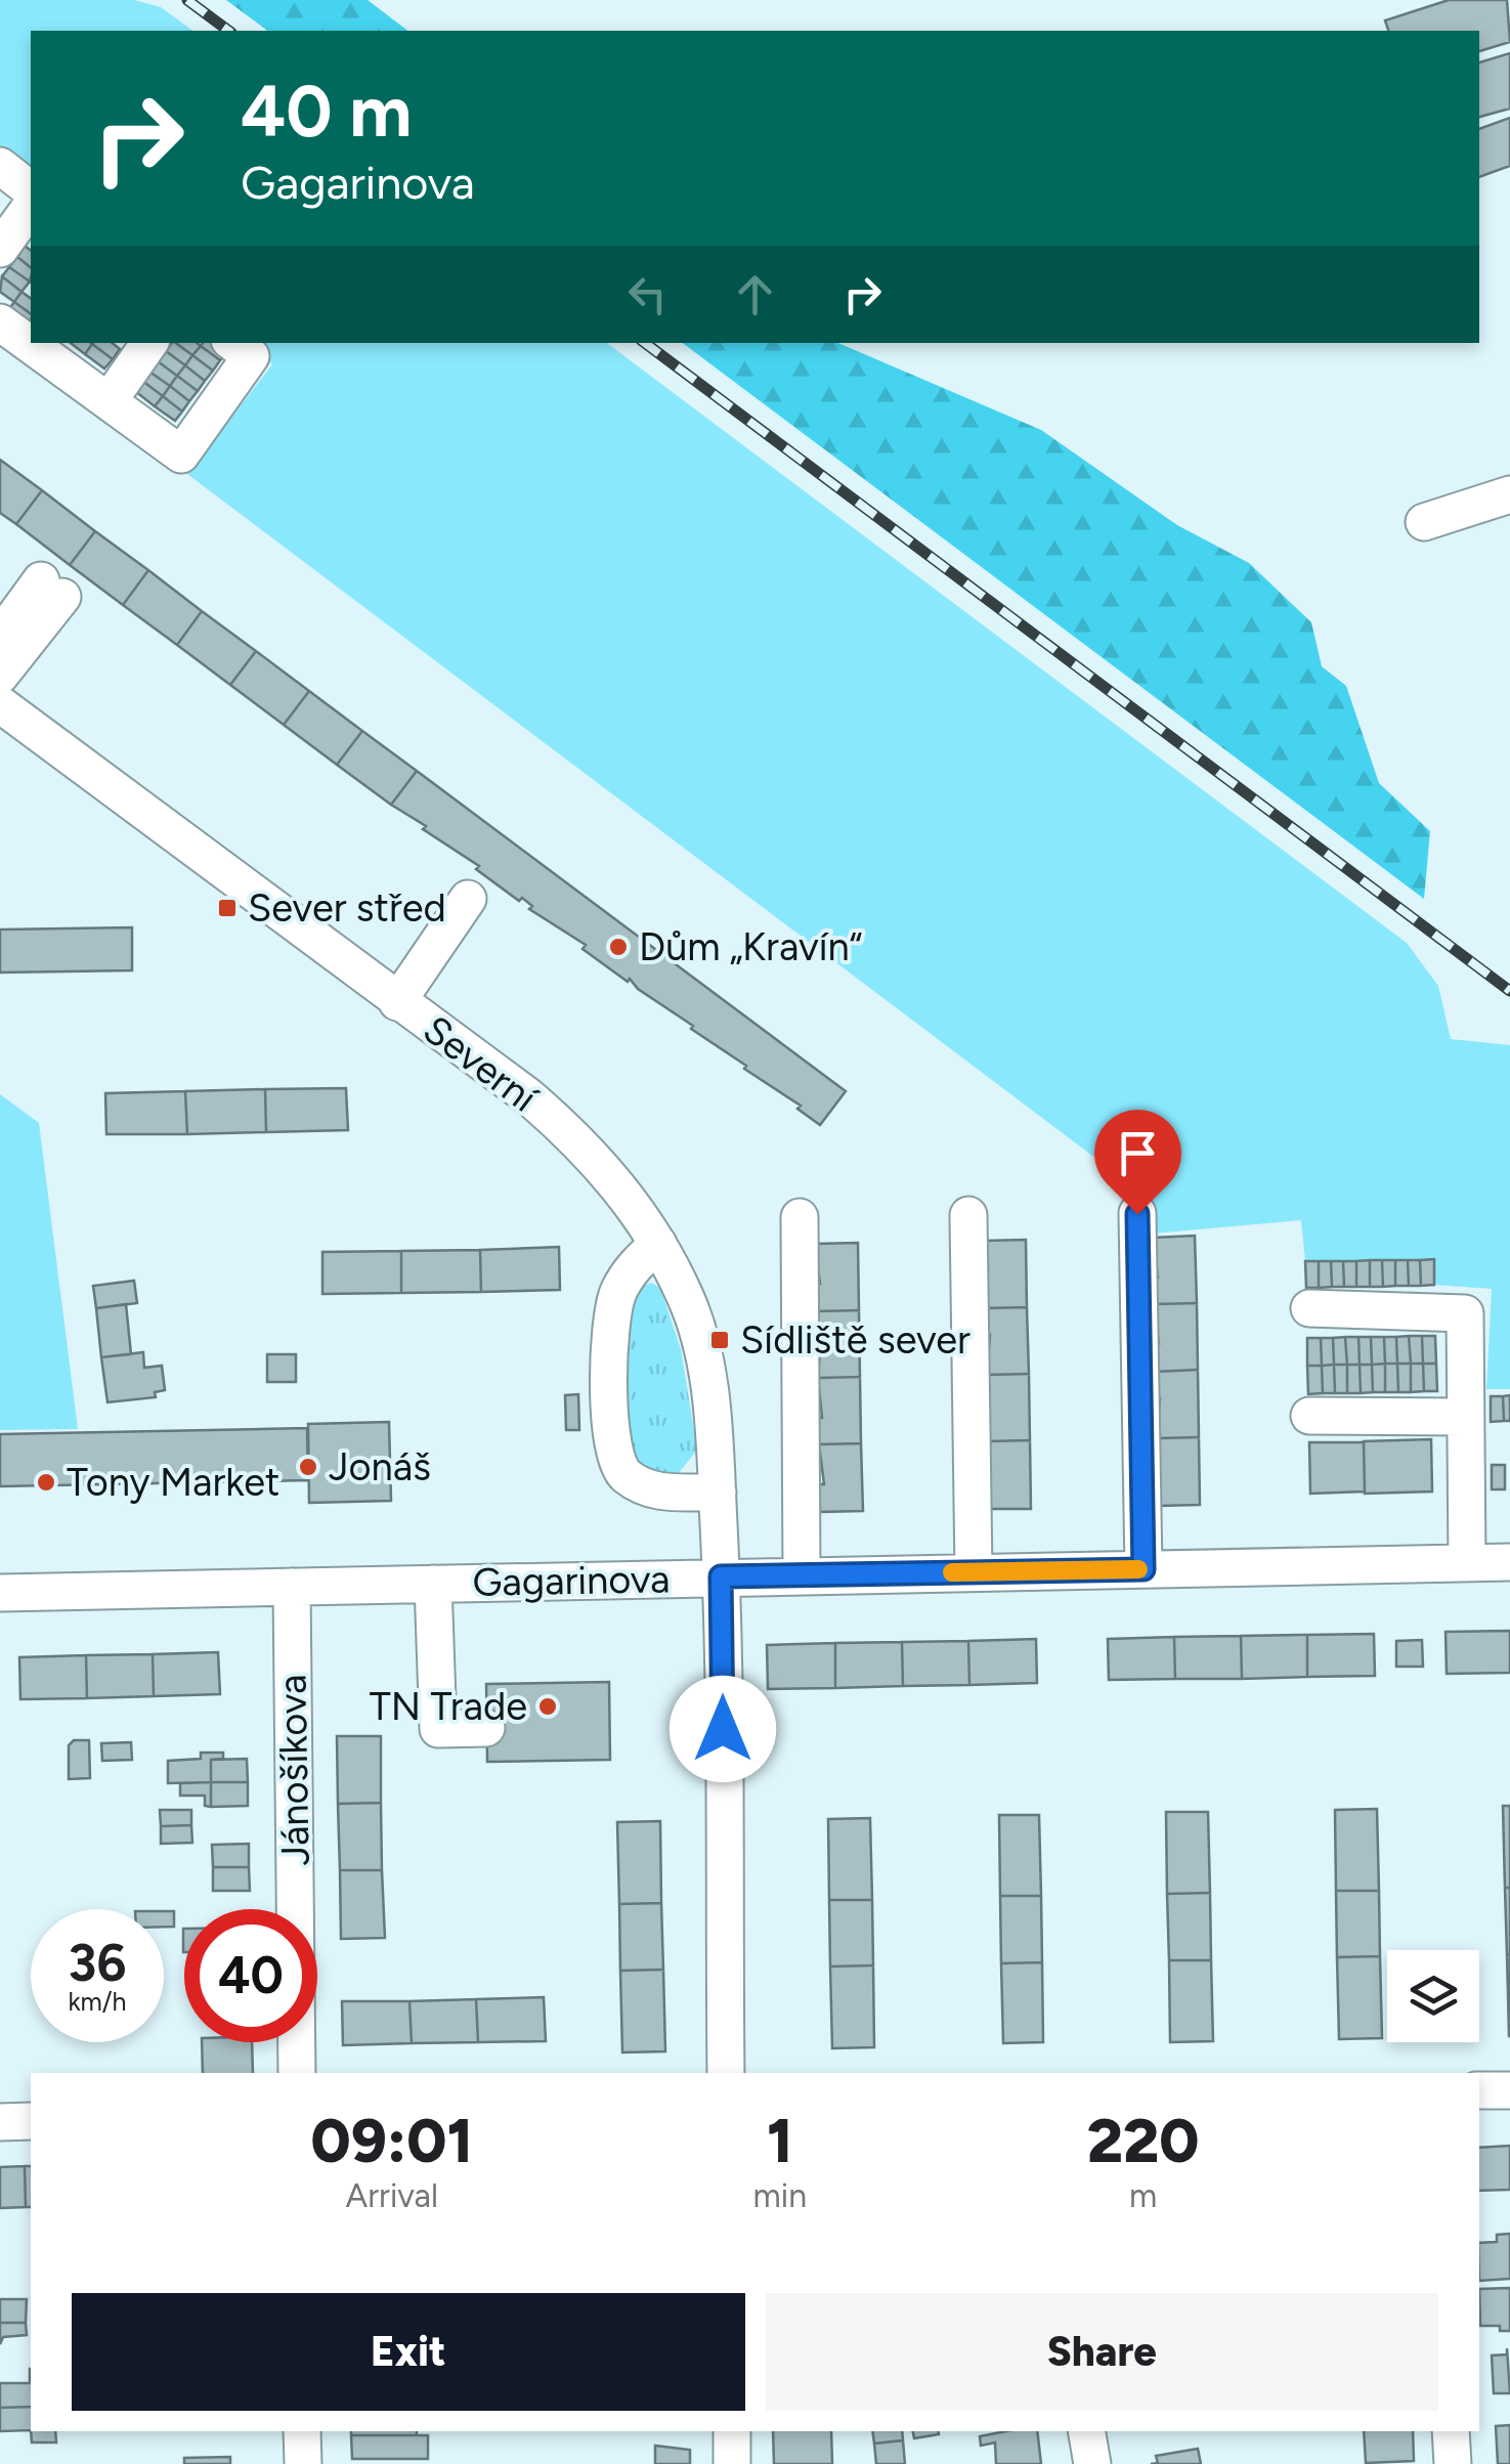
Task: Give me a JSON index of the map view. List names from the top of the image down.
{
  "streets": {
    "street": ["Severní", "Gagarinova", "Jánošíkova"]
  },
  "crossings": [
    ["Severní", "Gagarinova"],
    ["Gagarinova", "Jánošíkova"]
  ],
  "places": {
    "transit": ["Sever střed", "Sídliště sever"],
    "other": [
      "Dům „Kravín“",
      "Jonáš",
      "Tony Market",
      "TN Trade"
    ]
  },
  "page": {
    "turn": ["40 m", "Gagarinova"],
    "speed": "36 km/h",
    "limit": "40",
    "eta": [
      "09:01",
      "Arrival",
      "1",
      "min",
      "220",
      "m"
    ],
    "buttons": ["Exit", "Share"]
  }
}
